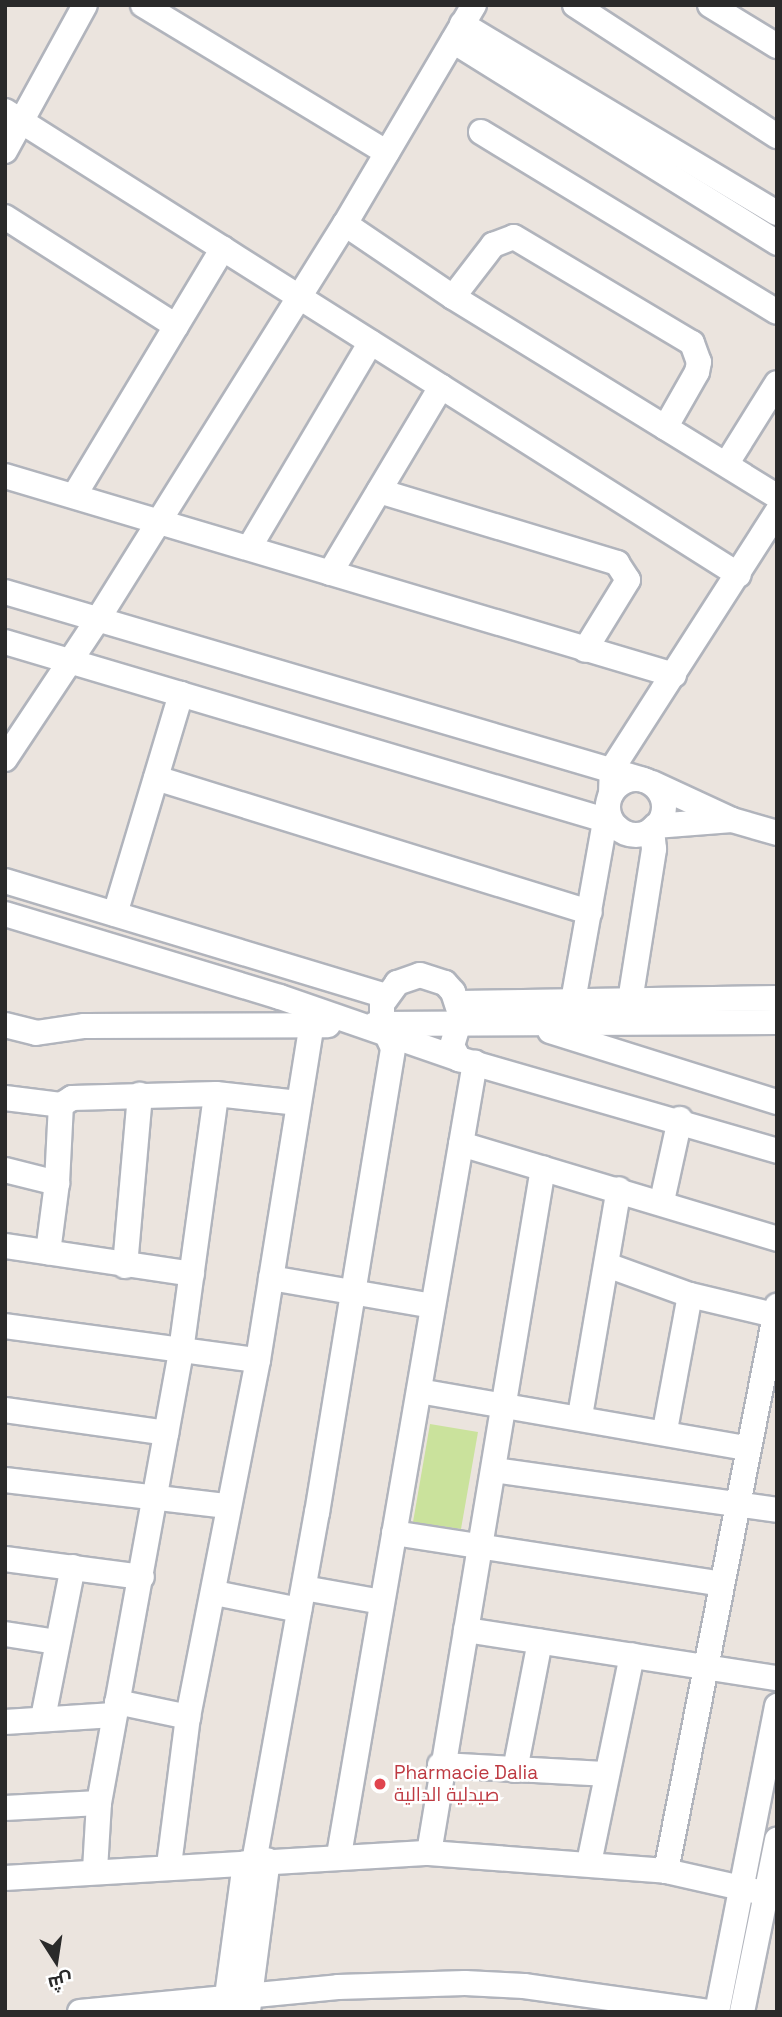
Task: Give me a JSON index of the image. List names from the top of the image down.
{
  "places": ["Pharmacie Dalia صيدلية الدالية"],
  "north": "bottom"
}
